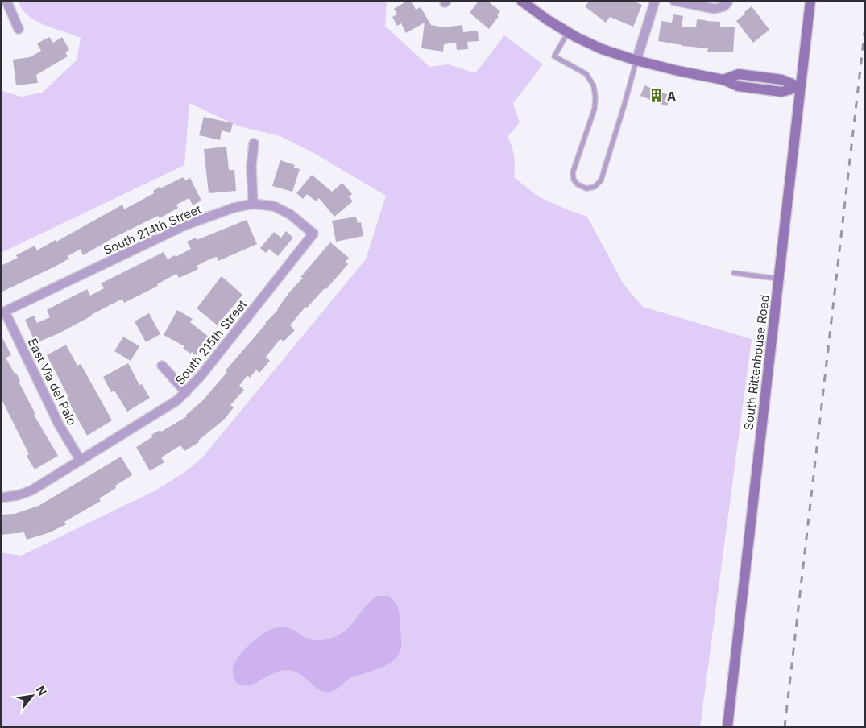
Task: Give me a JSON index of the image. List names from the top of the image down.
{
  "streets": {
    "main road": ["South Rittenhouse Road"],
    "street": ["South 214th Street", "South 215th Street", "East Via del Palo"]
  },
  "crossings": [
    ["South 214th Street", "South 215th Street"],
    ["South 214th Street", "East Via del Palo"],
    ["South 215th Street", "East Via del Palo"]
  ],
  "places": {
    "building": ["A"]
  },
  "north": "top right"
}
